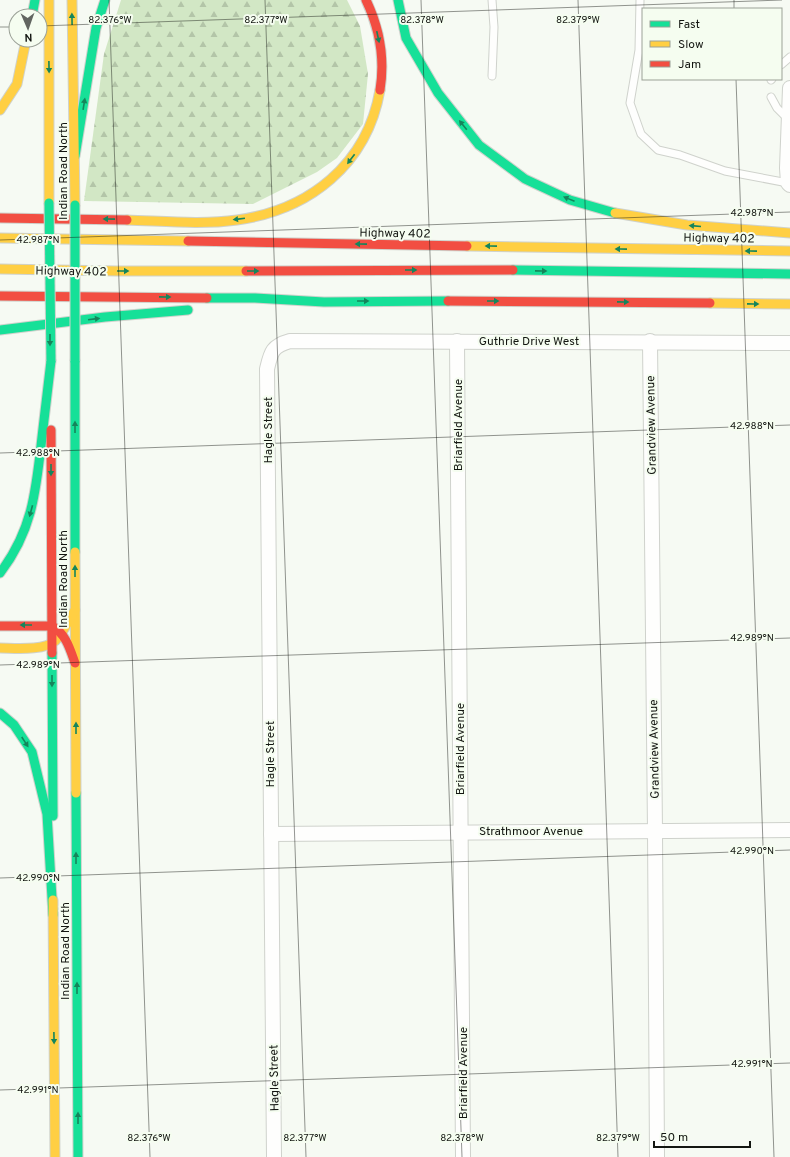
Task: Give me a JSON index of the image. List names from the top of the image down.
{
  "streets": {
    "main road": ["Indian Road North", "Highway 402"],
    "street": [
      "Guthrie Drive West",
      "Briarfield Avenue",
      "Grandview Avenue",
      "Hagle Street",
      "Strathmoor Avenue"
    ]
  },
  "crossings": [
    ["Guthrie Drive West", "Briarfield Avenue"],
    ["Guthrie Drive West", "Grandview Avenue"],
    ["Guthrie Drive West", "Hagle Street"],
    ["Briarfield Avenue", "Strathmoor Avenue"],
    ["Grandview Avenue", "Strathmoor Avenue"],
    ["Hagle Street", "Strathmoor Avenue"]
  ],
  "legend": ["Fast", "Slow", "Jam"],
  "scale_bar": "50 m",
  "north": "bottom",
  "coordinates": [
    "82.376°W",
    "82.377°W",
    "82.378°W",
    "82.379°W",
    "42.987°N",
    "42.988°N",
    "42.989°N",
    "42.990°N",
    "42.991°N"
  ]
}
